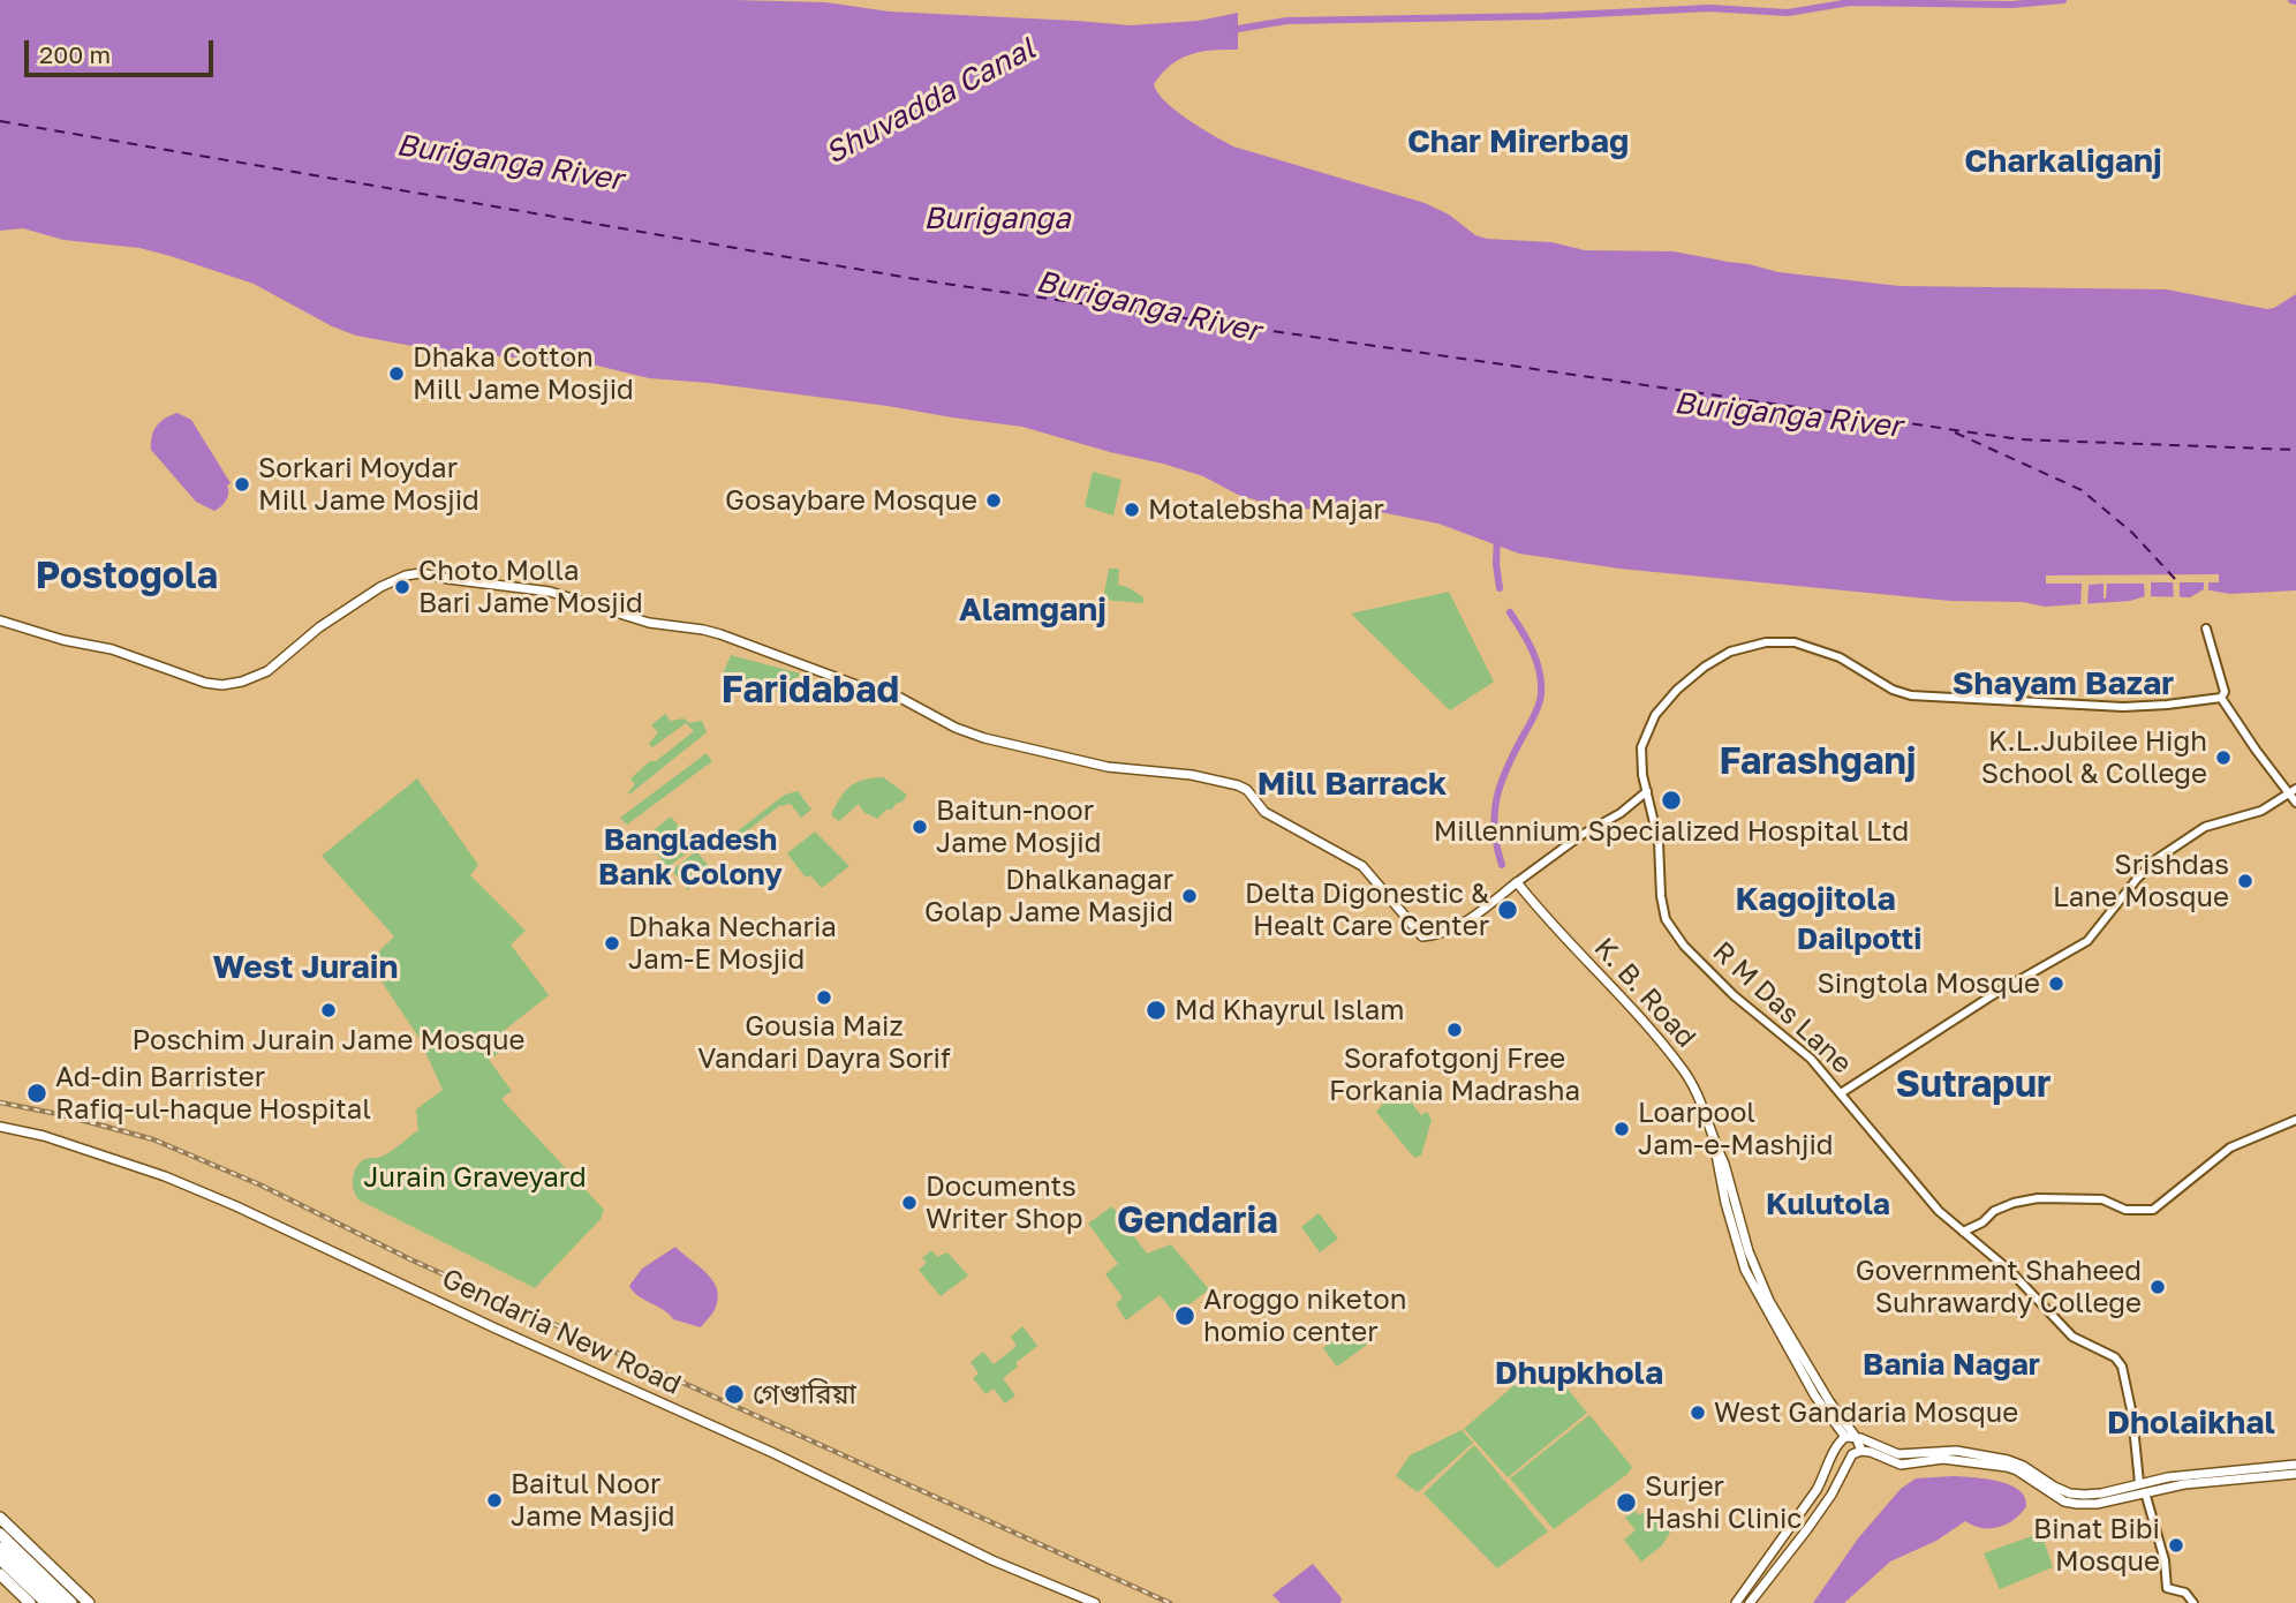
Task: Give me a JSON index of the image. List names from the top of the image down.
{
  "streets": {
    "main road": ["K. B. Road", "Gendaria New Road"],
    "street": ["R M Das Lane"]
  },
  "districts": [
    "Char Mirerbag",
    "Charkaliganj",
    "Postogola",
    "Alamganj",
    "Shayam Bazar",
    "Faridabad",
    "Farashganj",
    "Mill Barrack",
    "Bangladesh Bank Colony",
    "Kagojitola",
    "Dailpotti",
    "West Jurain",
    "Sutrapur",
    "Kulutola",
    "Gendaria",
    "Bania Nagar",
    "Dhupkhola",
    "Dholaikhal"
  ],
  "water": ["Shuvadda Canal", "Buriganga River", "Buriganga"],
  "parks": ["Jurain Graveyard"],
  "places": [
    "Dhaka Cotton Mill Jame Mosjid",
    "Sorkari Moydar Mill Jame Mosjid",
    "Gosaybare Mosque",
    "Motalebsha Majar",
    "Choto Molla Bari Jame Mosjid",
    "K.L.Jubilee High School & College",
    "Millennium Specialized Hospital Ltd",
    "Baitun-noor Jame Mosjid",
    "Srishdas Lane Mosque",
    "Dhalkanagar Golap Jame Masjid",
    "Delta Digonestic & Healt Care Center",
    "Dhaka Necharia Jam-E Mosjid",
    "Singtola Mosque",
    "Gousia Maiz Vandari Dayra Sorif",
    "Poschim Jurain Jame Mosque",
    "Md Khayrul Islam",
    "Sorafotgonj Free Forkania Madrasha",
    "Ad-din Barrister Rafiq-ul-haque Hospital",
    "Loarpool Jam-e-Mashjid",
    "Documents Writer Shop",
    "Government Shaheed Suhrawardy College",
    "Aroggo niketon homio center",
    "গেণ্ডারিয়া",
    "West Gandaria Mosque",
    "Baitul Noor Jame Masjid",
    "Surjer Hashi Clinic",
    "Binat Bibi Mosque"
  ],
  "scale_bar": "200 m"
}
